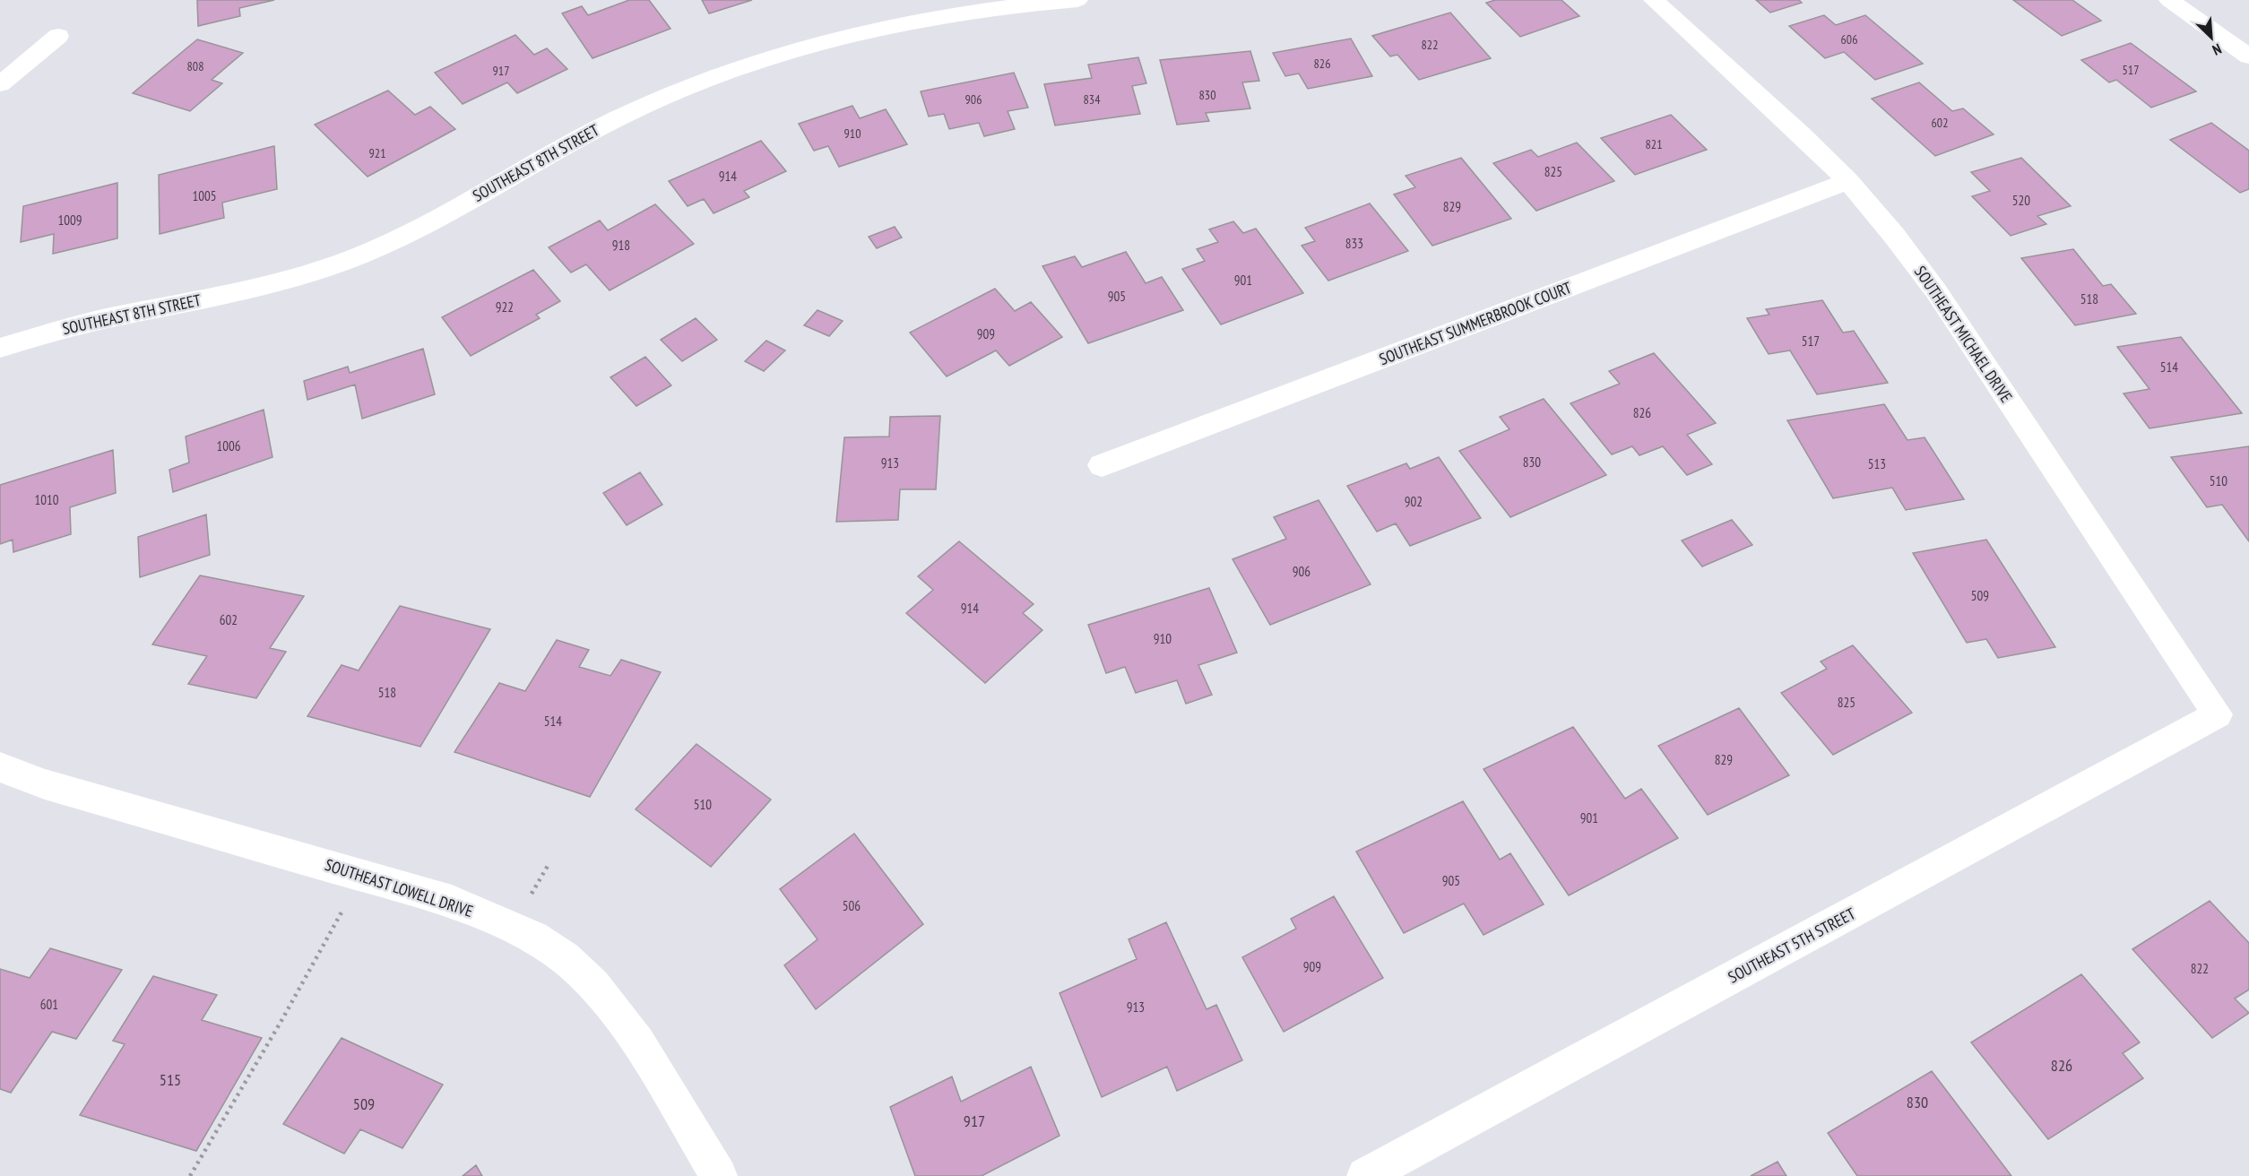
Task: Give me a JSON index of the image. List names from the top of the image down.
{
  "streets": {
    "street": [
      "SOUTHEAST 8TH STREET",
      "SOUTHEAST SUMMERBROOK COURT",
      "SOUTHEAST MICHAEL DRIVE",
      "SOUTHEAST LOWELL DRIVE",
      "SOUTHEAST 5TH STREET"
    ]
  },
  "crossings": [
    ["SOUTHEAST SUMMERBROOK COURT", "SOUTHEAST MICHAEL DRIVE"],
    ["SOUTHEAST MICHAEL DRIVE", "SOUTHEAST 5TH STREET"]
  ],
  "house_numbers": [
    "606",
    "822",
    "826",
    "808",
    "517",
    "917",
    "830",
    "906",
    "834",
    "602",
    "910",
    "821",
    "921",
    "825",
    "914",
    "1005",
    "520",
    "829",
    "1009",
    "833",
    "918",
    "901",
    "905",
    "518",
    "922",
    "909",
    "517",
    "514",
    "826",
    "1006",
    "830",
    "913",
    "513",
    "510",
    "1010",
    "902",
    "906",
    "509",
    "914",
    "602",
    "910",
    "518",
    "825",
    "514",
    "829",
    "510",
    "901",
    "905",
    "506",
    "909",
    "822",
    "601",
    "913",
    "826",
    "515",
    "830",
    "509",
    "917"
  ],
  "north": "bottom right"
}
